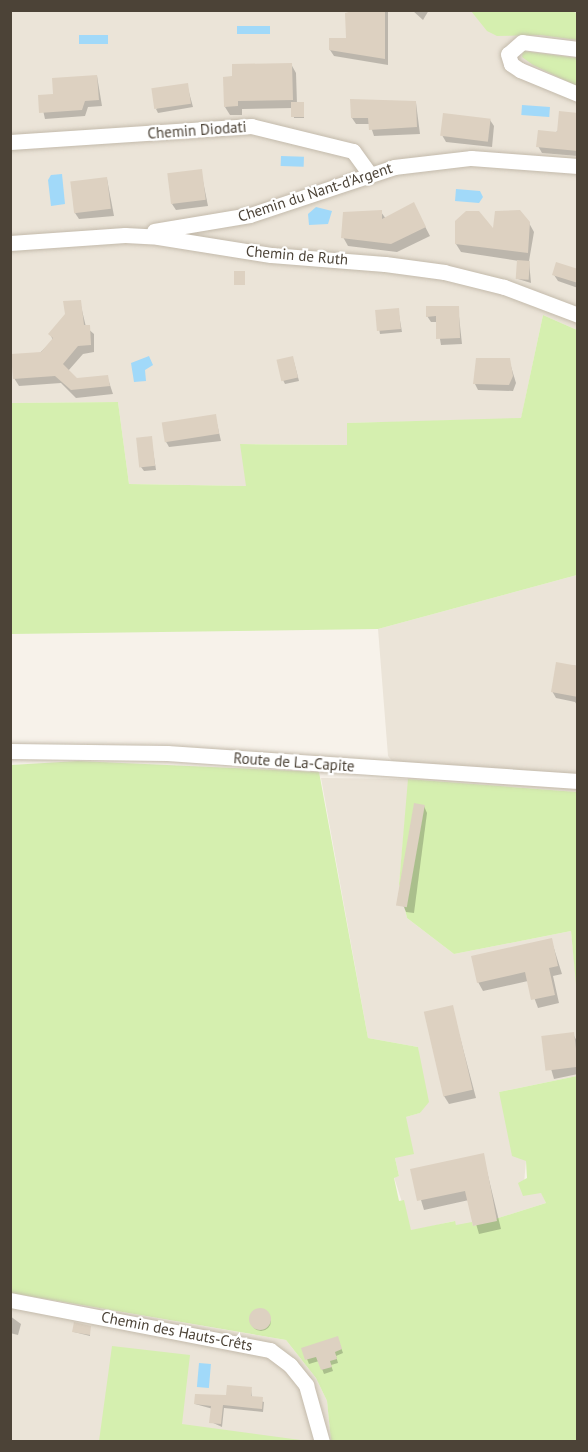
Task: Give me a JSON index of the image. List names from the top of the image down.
{
  "streets": {
    "street": [
      "Chemin Diodati",
      "Chemin du Nant-d'Argent",
      "Chemin de Ruth",
      "Route de La-Capite",
      "Chemin des Hauts-Crêts"
    ]
  },
  "crossings": [
    ["Chemin Diodati", "Chemin du Nant-d'Argent"],
    ["Chemin du Nant-d'Argent", "Chemin de Ruth"]
  ]
}
